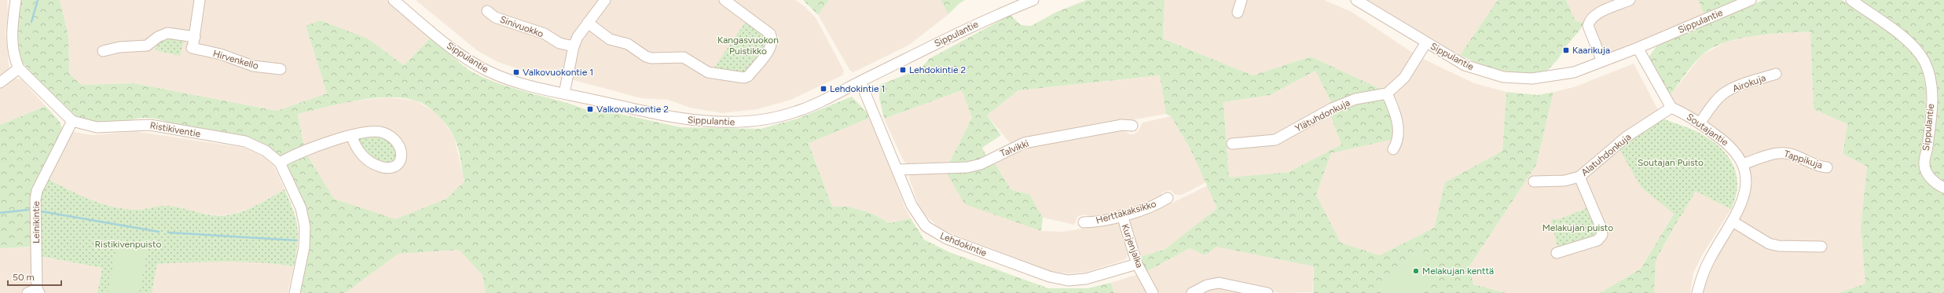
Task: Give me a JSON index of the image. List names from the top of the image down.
{
  "streets": {
    "street": [
      "Sippulantie",
      "Sinivuokko",
      "Hirvenkello",
      "Airokuja",
      "Ylätuhdonkuja",
      "Ristikiventie",
      "Soutajantie",
      "Talvikki",
      "Alatuhdonkuja",
      "Tappikuja",
      "Herttakaksikko",
      "Leinikintie",
      "Lehdokintie",
      "Kurjenjalka"
    ]
  },
  "crossings": [
    ["Sippulantie", "Lehdokintie"],
    ["Airokuja", "Soutajantie"],
    ["Ristikiventie", "Leinikintie"],
    ["Soutajantie", "Alatuhdonkuja"],
    ["Soutajantie", "Tappikuja"],
    ["Talvikki", "Lehdokintie"],
    ["Herttakaksikko", "Kurjenjalka"],
    ["Lehdokintie", "Kurjenjalka"]
  ],
  "parks": [
    "Kangasvuokon Puistikko",
    "Soutajan Puisto",
    "Melakujan puisto",
    "Ristikivenpuisto"
  ],
  "places": {
    "transit": [
      "Kaarikuja",
      "Lehdokintie 2",
      "Valkovuokontie 1",
      "Lehdokintie 1",
      "Valkovuokontie 2"
    ],
    "other": ["Melakujan kenttä"]
  },
  "scale_bar": "50 m"
}
